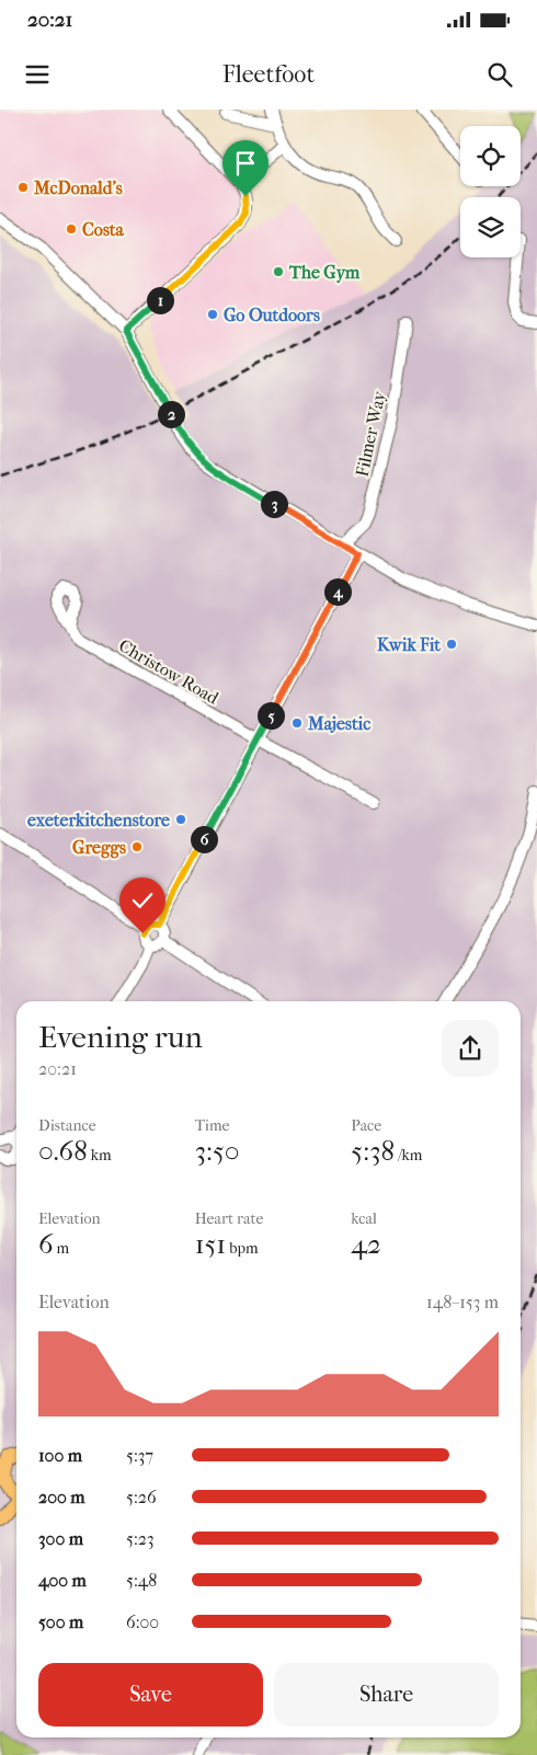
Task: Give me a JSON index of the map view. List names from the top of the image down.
{
  "streets": {
    "street": ["Filmer Way", "Christow Road"]
  },
  "places": [
    "McDonald's",
    "Costa",
    "The Gym",
    "Go Outdoors",
    "Kwik Fit",
    "Majestic",
    "exeterkitchenstore",
    "Greggs"
  ],
  "page": {
    "status": "20:21",
    "header": "Fleetfoot",
    "pins": [
      "1",
      "2",
      "3",
      "4",
      "5",
      "6"
    ],
    "heading": ["Evening run", "20:21"],
    "stats": [
      ["Distance", "0.68 km"],
      ["Time", "3:50"],
      ["Pace", "5:38 /km"],
      ["Elevation", "6 m"],
      ["Heart rate", "151 bpm"],
      ["kcal", "42"]
    ],
    "chart": ["Elevation", "148–153 m"],
    "list": [
      {
        "name": "100 m",
        "note": "5:37"
      },
      {
        "name": "200 m",
        "note": "5:26"
      },
      {
        "name": "300 m",
        "note": "5:23"
      },
      {
        "name": "400 m",
        "note": "5:48"
      },
      {
        "name": "500 m",
        "note": "6:00"
      }
    ],
    "buttons": ["Save", "Share"]
  }
}
